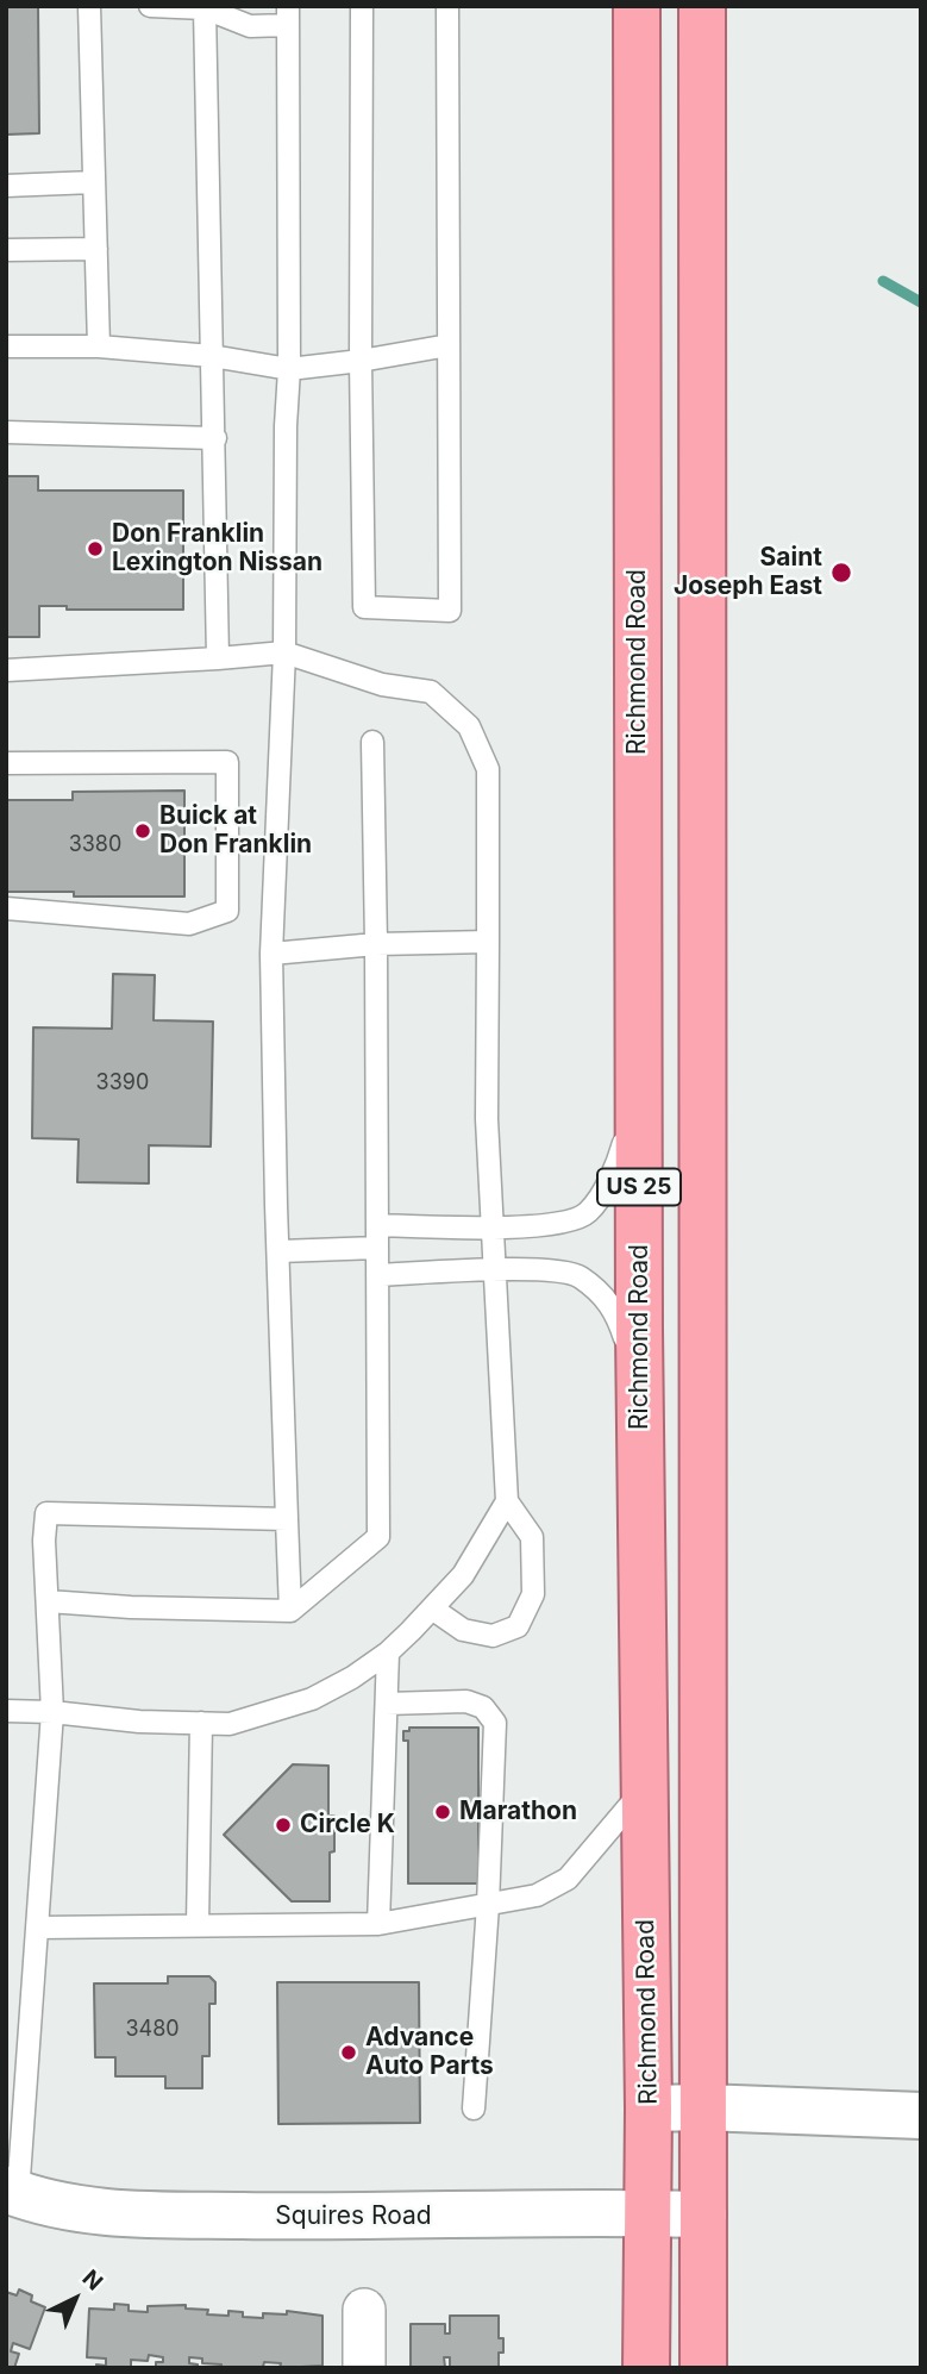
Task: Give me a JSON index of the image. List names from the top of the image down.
{
  "streets": {
    "highway": ["Richmond Road", "US 25"],
    "street": ["Squires Road"]
  },
  "crossings": [
    ["Richmond Road", "Squires Road"],
    ["US 25", "Squires Road"]
  ],
  "places": [
    "Don Franklin Lexington Nissan",
    "Saint Joseph East",
    "Buick at Don Franklin",
    "Marathon",
    "Circle K",
    "Advance Auto Parts"
  ],
  "house_numbers": ["3380", "3390", "3480"],
  "north": "top right"
}
